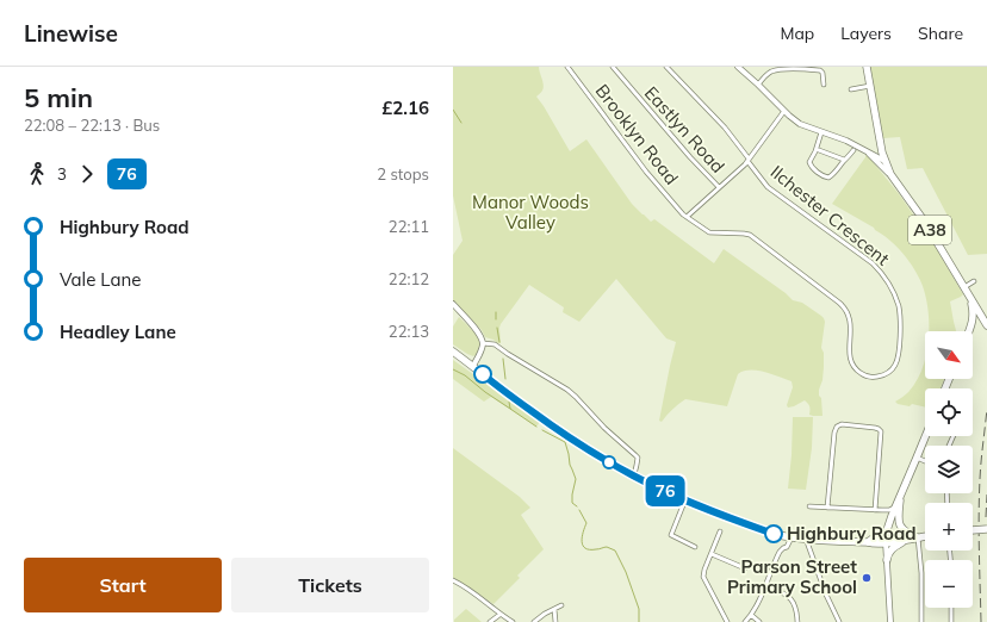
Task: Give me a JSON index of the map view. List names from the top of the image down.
{
  "streets": {
    "highway": ["A38"],
    "street": ["Eastlyn Road", "Brooklyn Road", "Ilchester Crescent"]
  },
  "crossings": [
    ["Brooklyn Road", "Ilchester Crescent"]
  ],
  "parks": ["Manor Woods Valley"],
  "places": ["Highbury Road", "Parson Street Primary School"],
  "lines": ["bus line 76"],
  "north": "bottom right",
  "page": {
    "header": "Linewise",
    "nav": ["Map", "Layers", "Share"],
    "heading": ["5 min", "22:08 – 22:13 · Bus", "£2.16"],
    "on_map": "76",
    "legs": ["3", "76", "2 stops"],
    "list": [
      {
        "name": "Highbury Road",
        "value": "22:11"
      },
      {
        "name": "Vale Lane",
        "value": "22:12"
      },
      {
        "name": "Headley Lane",
        "value": "22:13"
      }
    ],
    "map_buttons": ["+", "−"],
    "buttons": ["Start", "Tickets"]
  }
}
